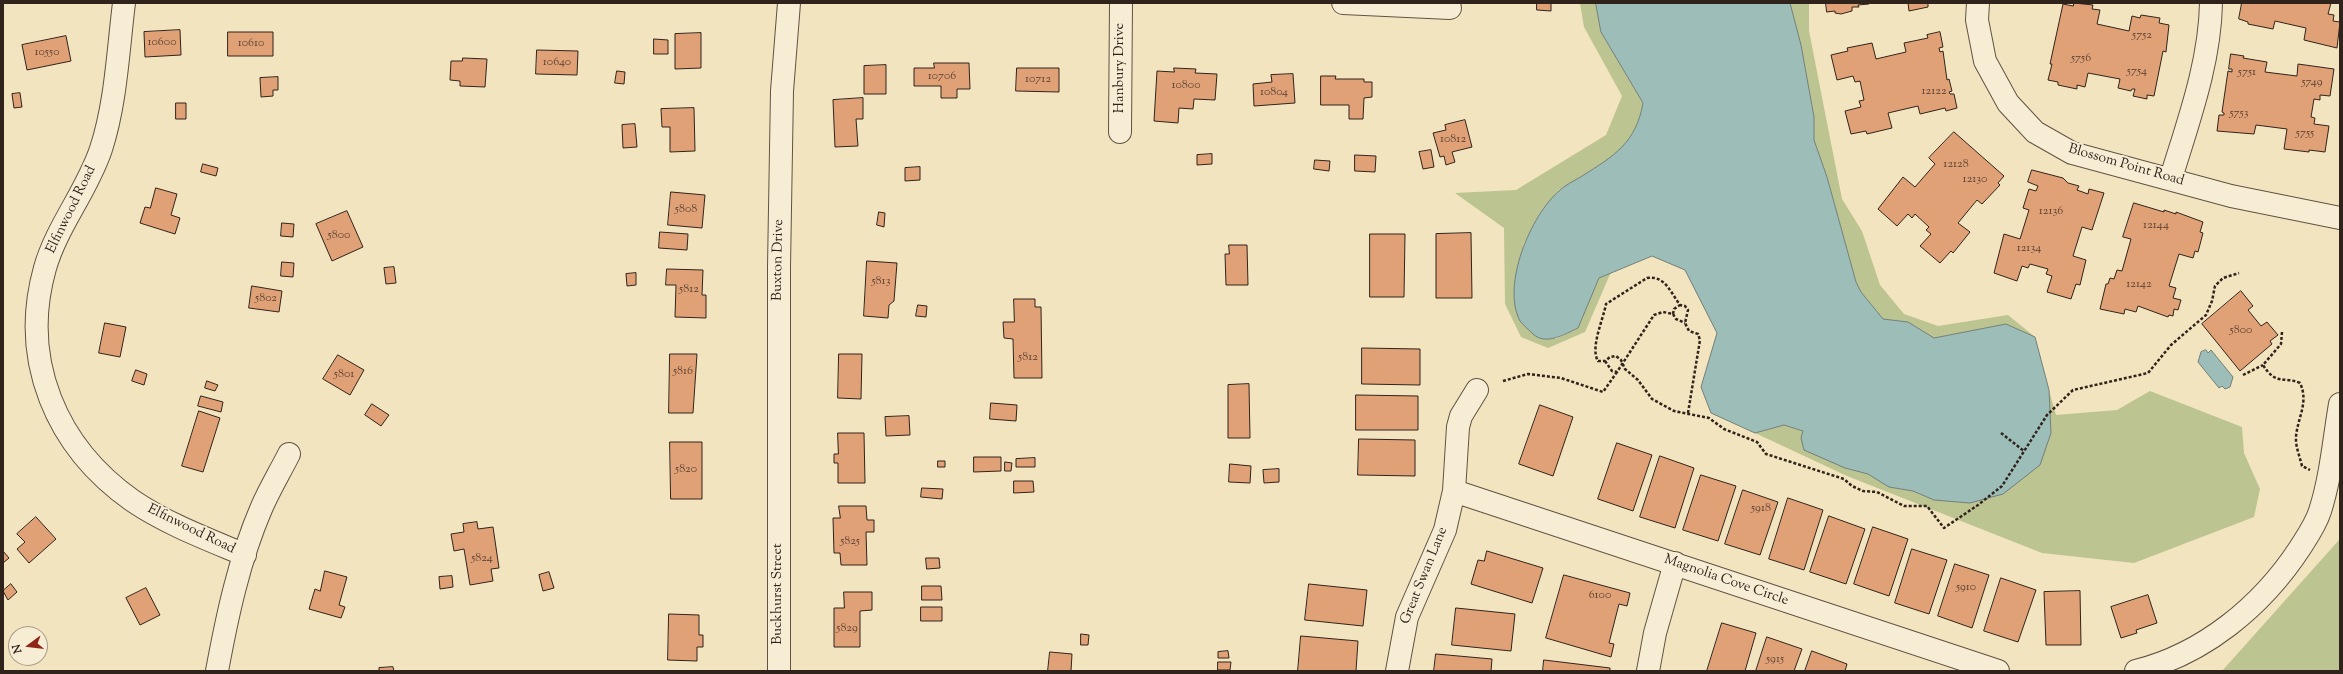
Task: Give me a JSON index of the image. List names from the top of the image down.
{
  "streets": {
    "street": [
      "Hanbury Drive",
      "Blossom Point Road",
      "Elfinwood Road",
      "Buxton Drive",
      "Great Swan Lane",
      "Magnolia Cove Circle",
      "Buckhurst Street"
    ]
  },
  "crossings": [
    ["Buxton Drive", "Buckhurst Street"],
    ["Great Swan Lane", "Magnolia Cove Circle"]
  ],
  "house_numbers": [
    "5752",
    "10600",
    "10610",
    "10550",
    "5756",
    "10640",
    "5754",
    "5751",
    "10706",
    "10712",
    "5749",
    "10800",
    "12122",
    "10804",
    "5753",
    "5755",
    "10812",
    "12128",
    "12130",
    "5808",
    "12136",
    "12144",
    "5800",
    "12134",
    "5813",
    "12142",
    "5812",
    "5802",
    "5800",
    "5812",
    "5816",
    "5801",
    "5820",
    "5918",
    "5825",
    "5824",
    "5910",
    "6100",
    "5829",
    "5915"
  ],
  "north": "left"
}
